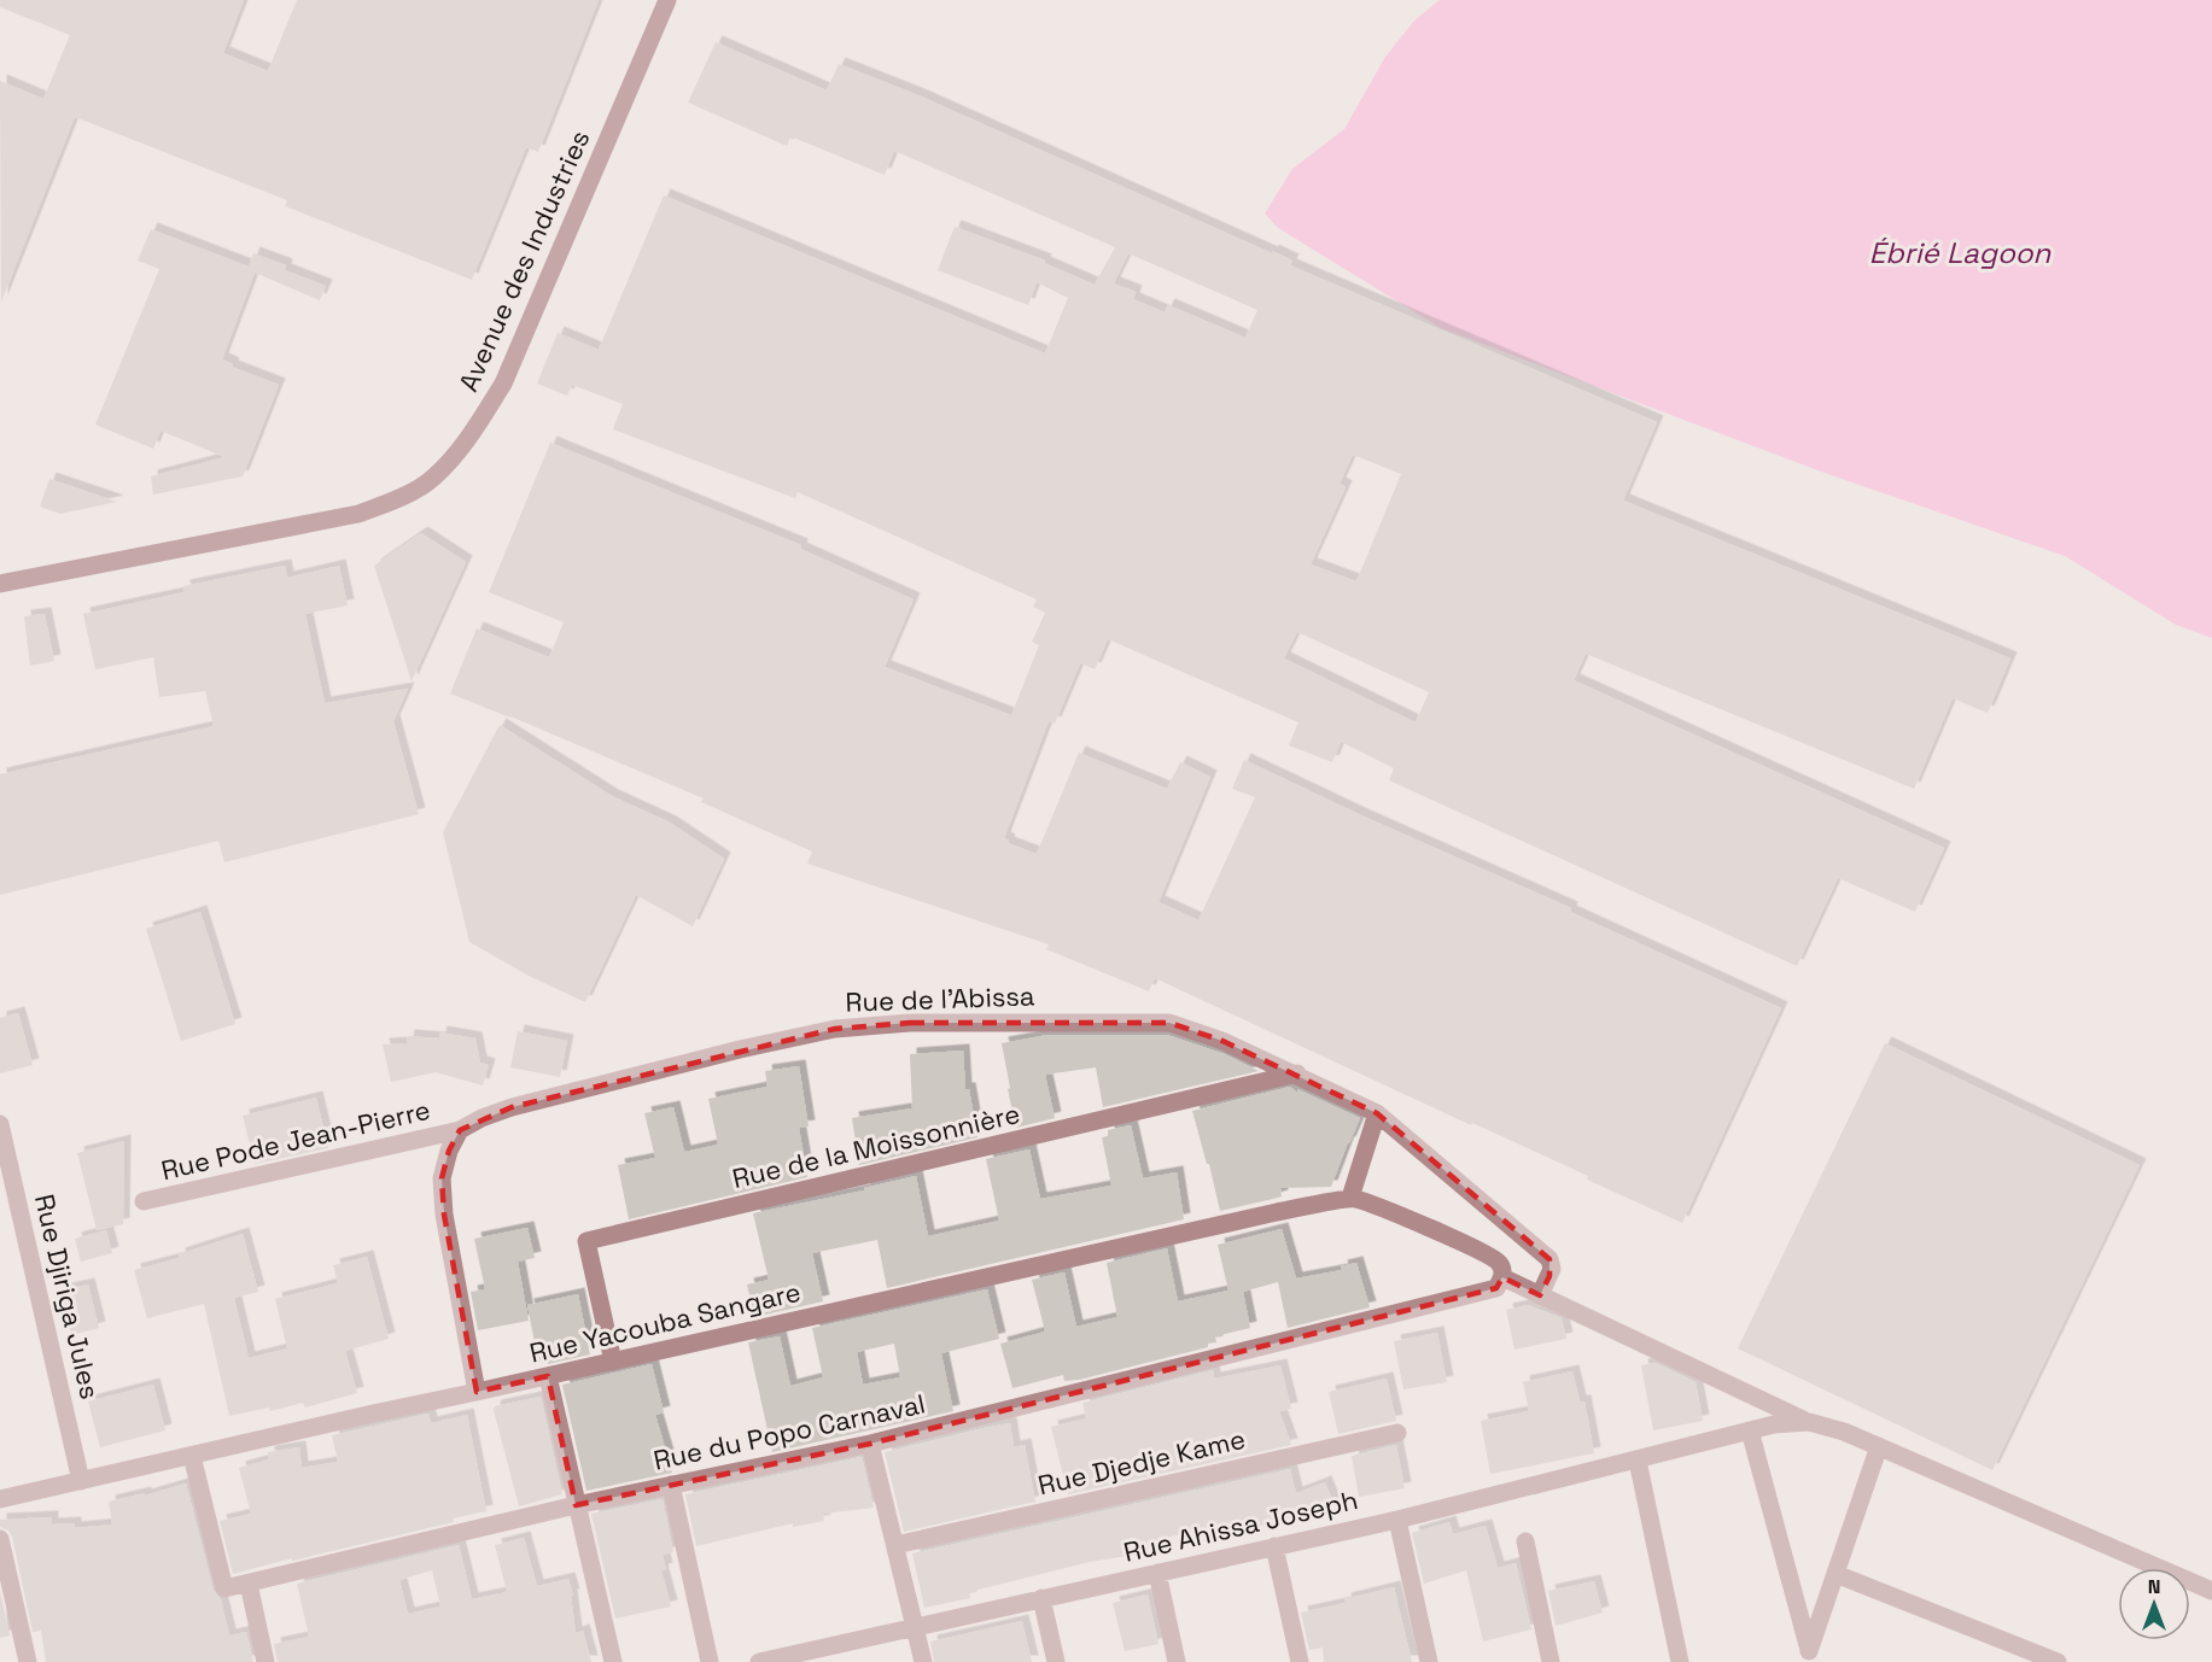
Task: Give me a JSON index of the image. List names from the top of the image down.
{
  "streets": {
    "street": [
      "Avenue des Industries",
      "Rue de l'Abissa",
      "Rue Pode Jean-Pierre",
      "Rue de la Moissonnière",
      "Rue Djiriga Jules",
      "Rue Yacouba Sangare",
      "Rue du Popo Carnaval",
      "Rue Djedje Kame",
      "Rue Ahissa Joseph"
    ]
  },
  "crossings": [
    ["Rue de l'Abissa", "Rue Pode Jean-Pierre"],
    ["Rue de l'Abissa", "Rue de la Moissonnière"],
    ["Rue de la Moissonnière", "Rue Yacouba Sangare"],
    ["Rue Djiriga Jules", "Rue Yacouba Sangare"],
    ["Rue Yacouba Sangare", "Rue du Popo Carnaval"]
  ],
  "water": ["Ébrié Lagoon"],
  "north": "top"
}
